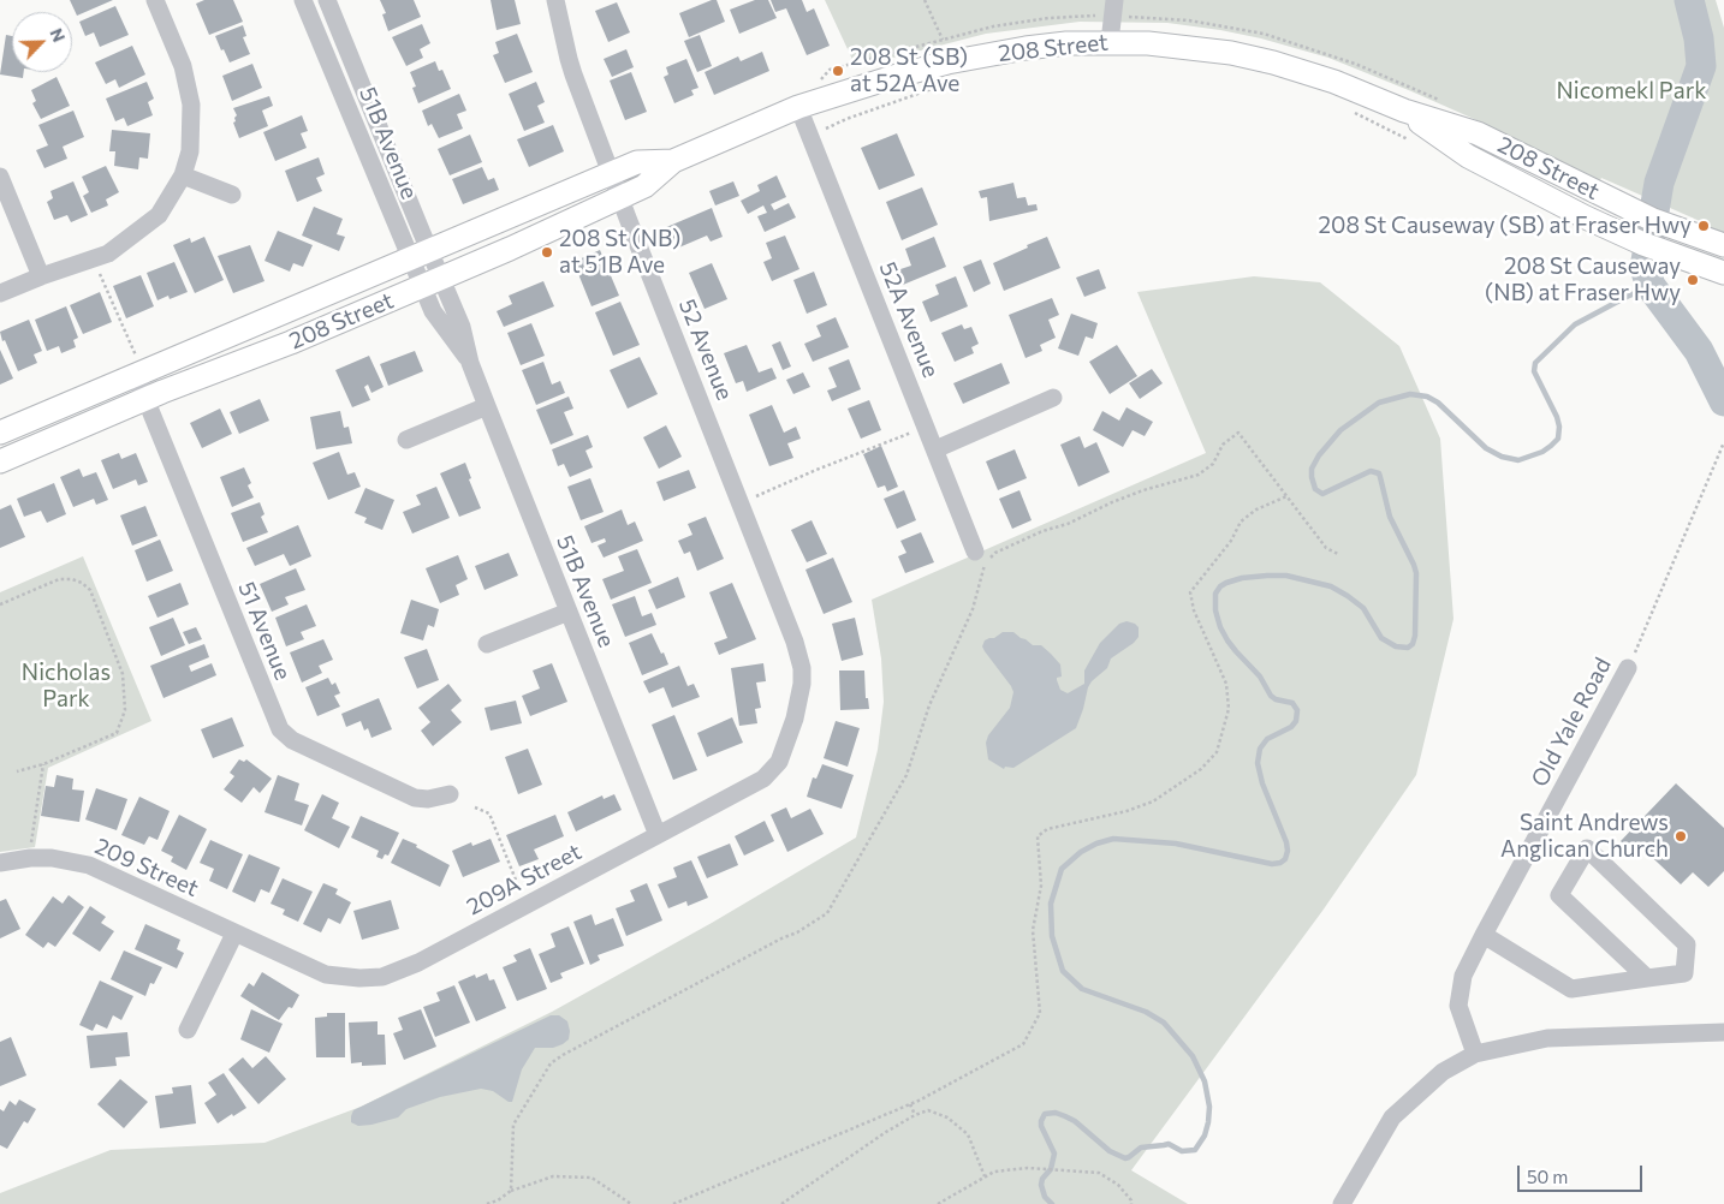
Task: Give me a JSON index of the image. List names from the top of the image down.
{
  "streets": {
    "main road": ["208 Street"],
    "street": [
      "51B Avenue",
      "52A Avenue",
      "52 Avenue",
      "51 Avenue",
      "Old Yale Road",
      "209 Street",
      "209A Street"
    ]
  },
  "crossings": [
    ["208 Street", "51B Avenue"],
    ["208 Street", "52A Avenue"],
    ["208 Street", "52 Avenue"],
    ["208 Street", "51 Avenue"],
    ["51B Avenue", "209A Street"],
    ["52 Avenue", "209A Street"],
    ["209 Street", "209A Street"]
  ],
  "parks": ["Nicomekl Park", "Nicholas Park"],
  "places": [
    "208 St (SB) at 52A Ave",
    "208 St Causeway (SB) at Fraser Hwy",
    "208 St (NB) at 51B Ave",
    "208 St Causeway (NB) at Fraser Hwy",
    "Saint Andrews Anglican Church"
  ],
  "scale_bar": "50 m",
  "north": "top right"
}
